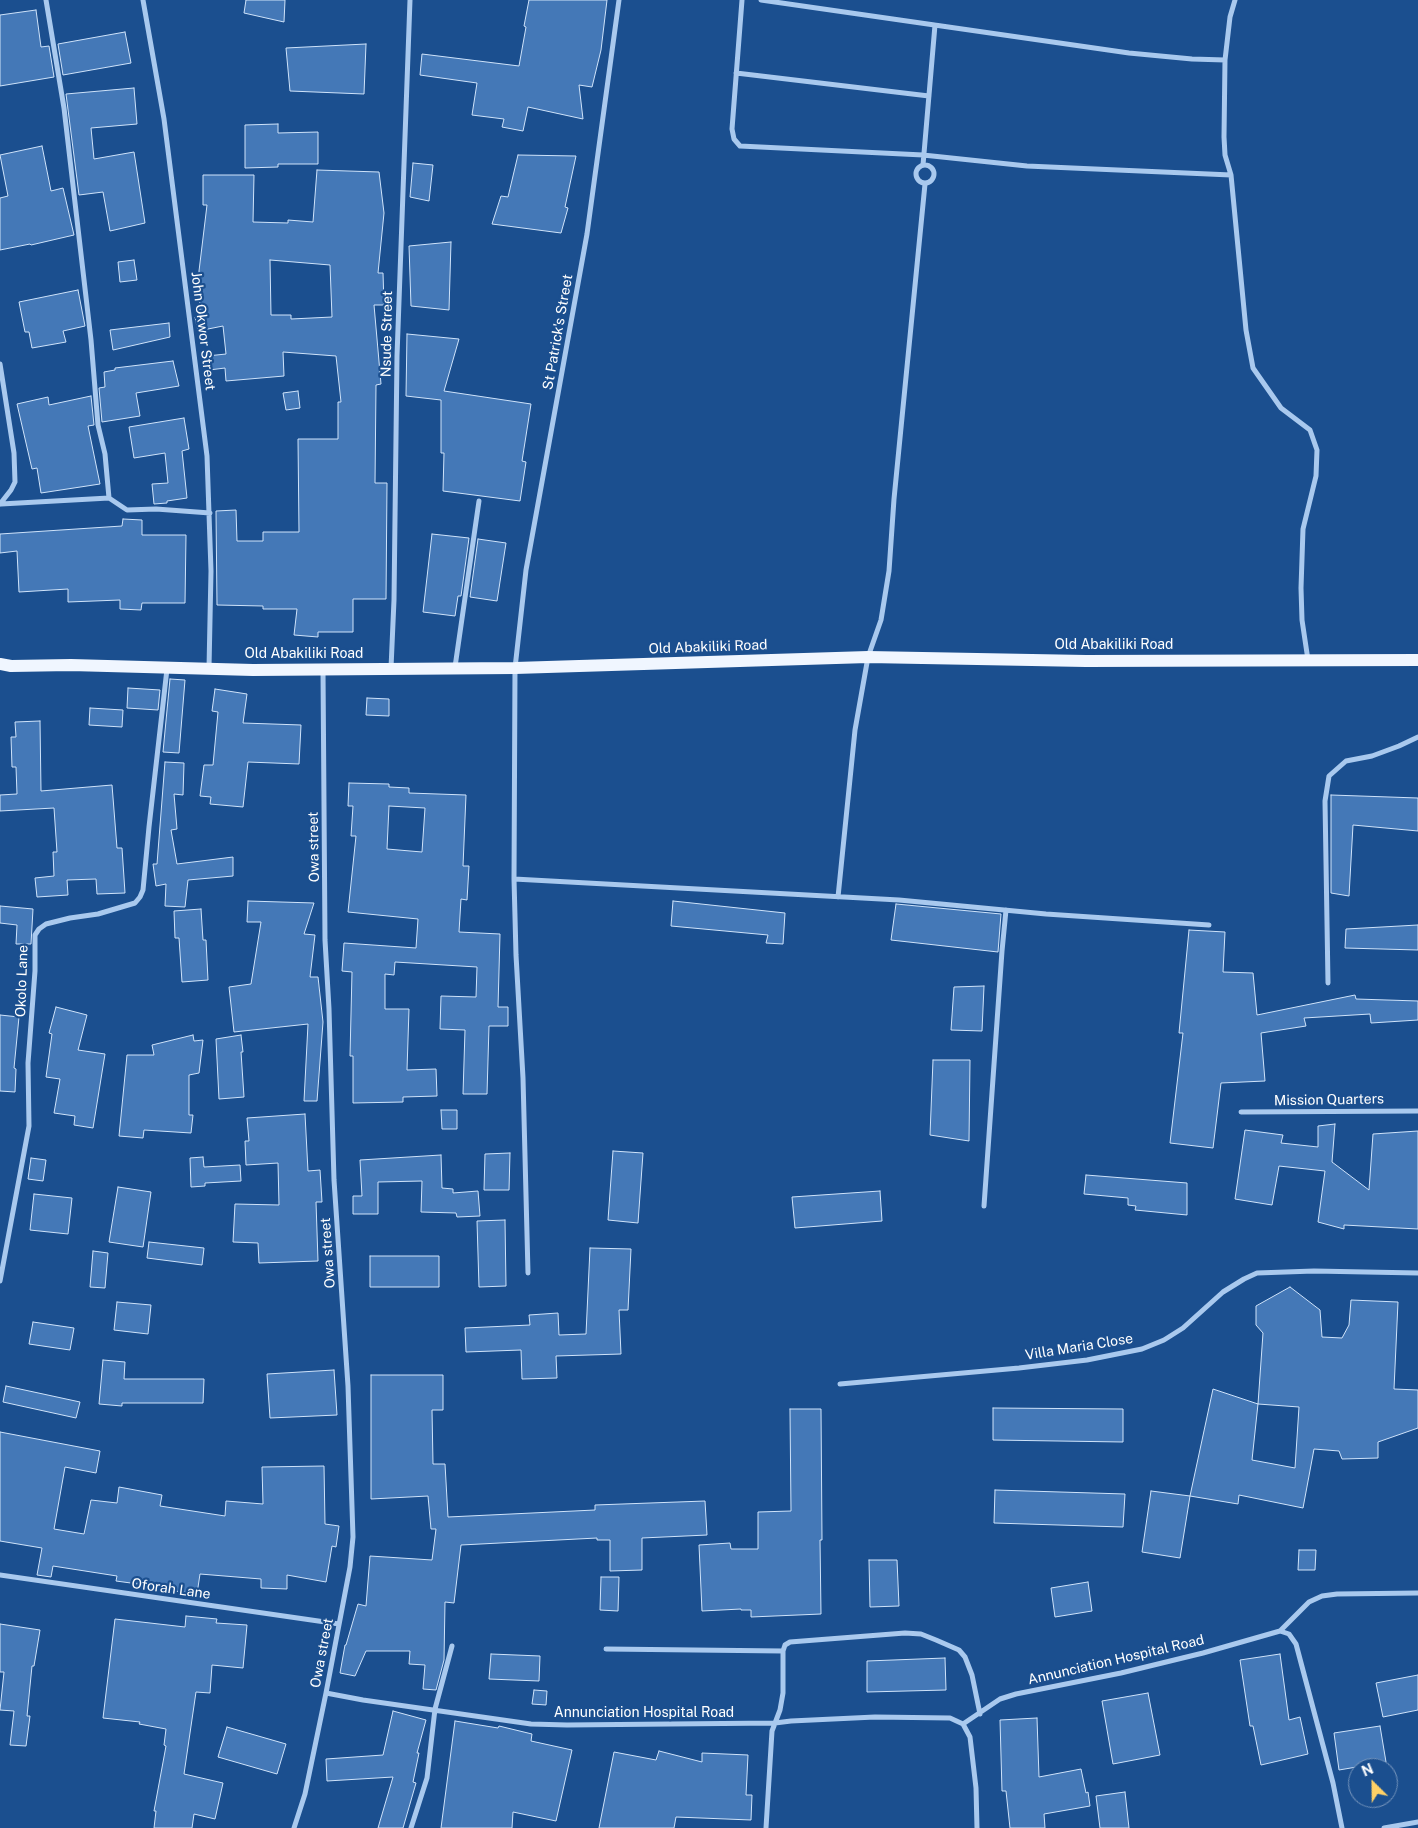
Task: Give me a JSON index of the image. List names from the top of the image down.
{
  "streets": {
    "main road": ["Old Abakiliki Road"],
    "street": [
      "John Okwor Street",
      "St Patrick's Street",
      "Nsude Street",
      "Owa street",
      "Okolo Lane",
      "Mission Quarters",
      "Villa Maria Close",
      "Oforah Lane",
      "Annunciation Hospital Road"
    ]
  },
  "crossings": [
    ["John Okwor Street", "Old Abakiliki Road"],
    ["St Patrick's Street", "Old Abakiliki Road"],
    ["Nsude Street", "Old Abakiliki Road"],
    ["Old Abakiliki Road", "Owa street"],
    ["Old Abakiliki Road", "Okolo Lane"],
    ["Owa street", "Oforah Lane"],
    ["Owa street", "Annunciation Hospital Road"]
  ],
  "north": "top left"
}
